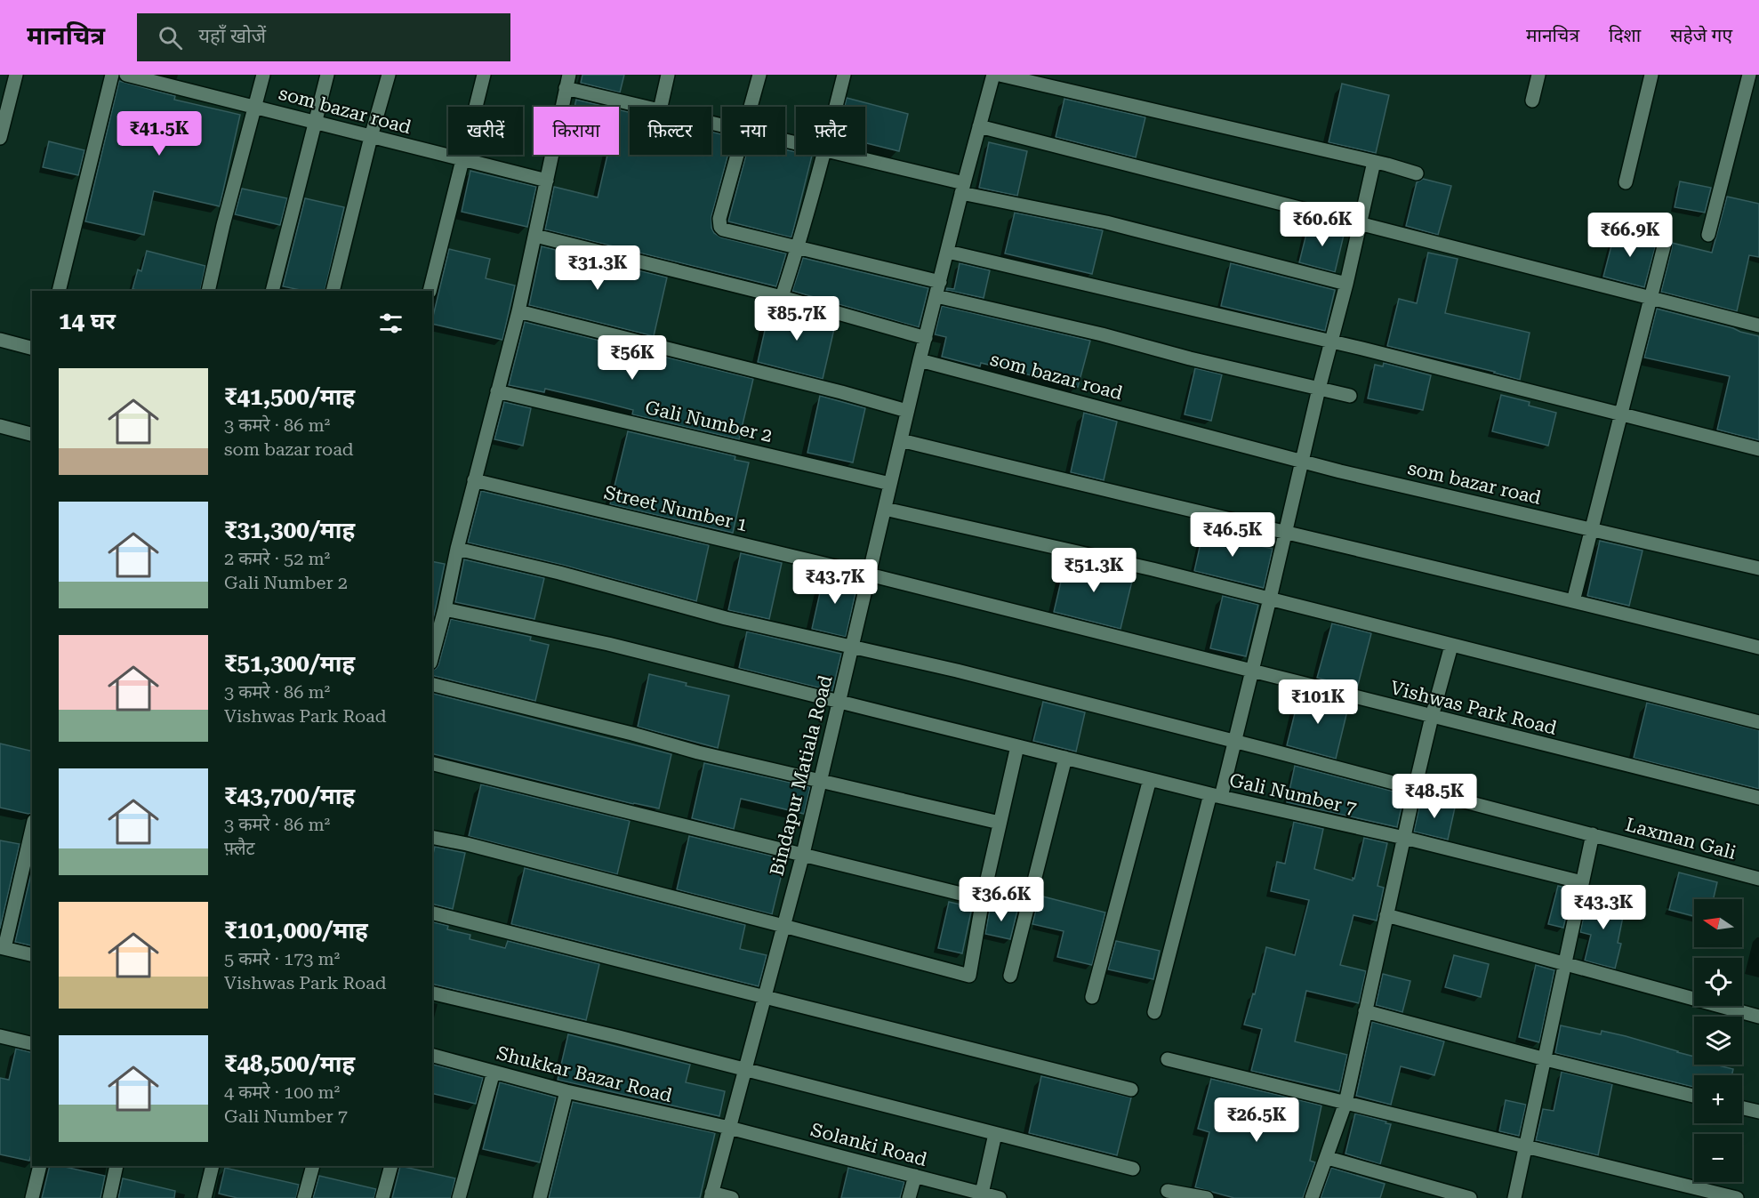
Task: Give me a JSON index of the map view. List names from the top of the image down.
{
  "streets": {
    "street": [
      "som bazar road",
      "Gali Number 2",
      "Street Number 1",
      "Vishwas Park Road",
      "Bindapur Matiala Road",
      "Gali Number 7",
      "Laxman Gali",
      "Shukkar Bazar Road",
      "Solanki Road"
    ]
  },
  "crossings": [
    ["som bazar road", "Bindapur Matiala Road"],
    ["Gali Number 2", "Bindapur Matiala Road"],
    ["Street Number 1", "Vishwas Park Road"],
    ["Street Number 1", "Bindapur Matiala Road"],
    ["Vishwas Park Road", "Bindapur Matiala Road"],
    ["Bindapur Matiala Road", "Gali Number 7"],
    ["Bindapur Matiala Road", "Laxman Gali"],
    ["Bindapur Matiala Road", "Shukkar Bazar Road"],
    ["Bindapur Matiala Road", "Solanki Road"],
    ["Shukkar Bazar Road", "Solanki Road"]
  ],
  "north": "left",
  "page": {
    "header": "मानचित्र",
    "search": "यहाँ खोजें",
    "nav": ["मानचित्र", "दिशा", "सहेजे गए"],
    "chip": [
      "खरीदें",
      "किराया",
      "फ़िल्टर",
      "नया",
      "फ़्लैट"
    ],
    "price": [
      "₹41.5K",
      "₹60.6K",
      "₹66.9K",
      "₹31.3K",
      "₹85.7K",
      "₹56K",
      "₹46.5K",
      "₹51.3K",
      "₹43.7K",
      "₹101K",
      "₹48.5K",
      "₹36.6K",
      "₹43.3K",
      "₹26.5K"
    ],
    "heading": "14 घर",
    "list": [
      {
        "name": "₹41,500/माह",
        "note": "3 कमरे · 86 m² · som bazar road"
      },
      {
        "name": "₹31,300/माह",
        "note": "2 कमरे · 52 m² · Gali Number 2"
      },
      {
        "name": "₹51,300/माह",
        "note": "3 कमरे · 86 m² · Vishwas Park Road"
      },
      {
        "name": "₹43,700/माह",
        "note": "3 कमरे · 86 m² · फ़्लैट"
      },
      {
        "name": "₹101,000/माह",
        "note": "5 कमरे · 173 m² · Vishwas Park Road"
      },
      {
        "name": "₹48,500/माह",
        "note": "4 कमरे · 100 m² · Gali Number 7"
      }
    ],
    "map_buttons": ["+", "−"]
  }
}
